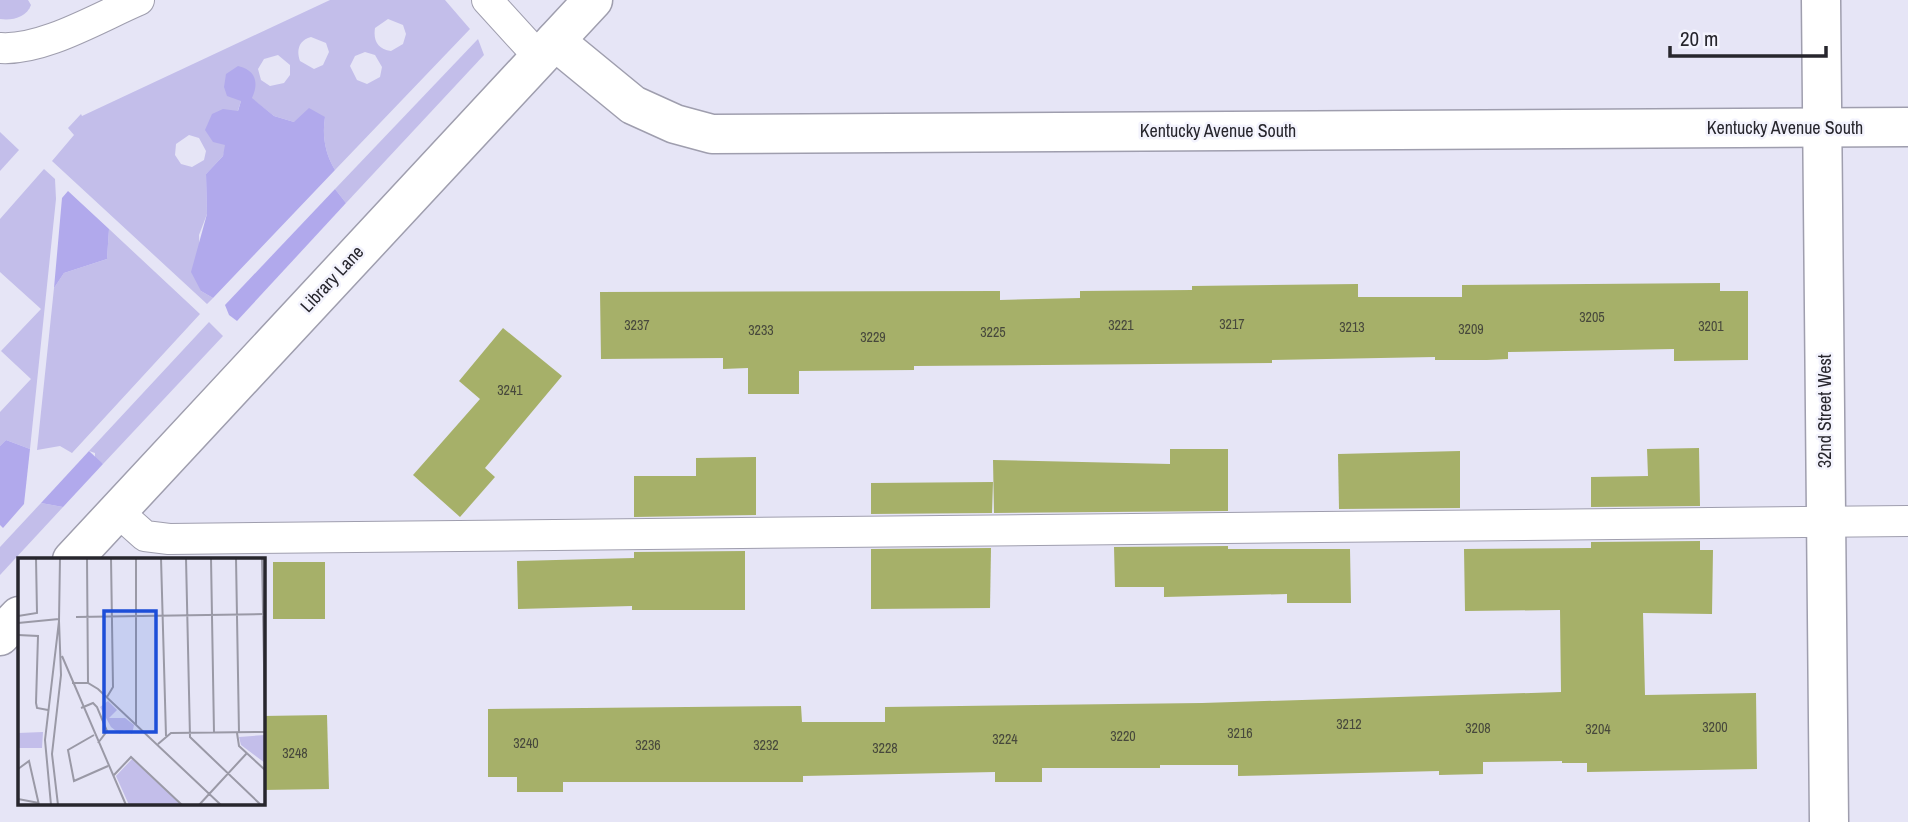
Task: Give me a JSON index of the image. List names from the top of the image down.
{
  "streets": {
    "street": ["Kentucky Avenue South", "Library Lane", "32nd Street West"]
  },
  "crossings": [
    ["Kentucky Avenue South", "Library Lane"],
    ["Kentucky Avenue South", "32nd Street West"]
  ],
  "house_numbers": [
    "3205",
    "3217",
    "3237",
    "3221",
    "3201",
    "3213",
    "3209",
    "3233",
    "3225",
    "3229",
    "3241",
    "3212",
    "3200",
    "3208",
    "3204",
    "3216",
    "3220",
    "3224",
    "3240",
    "3236",
    "3232",
    "3228",
    "3248"
  ],
  "scale_bar": "20 m"
}
